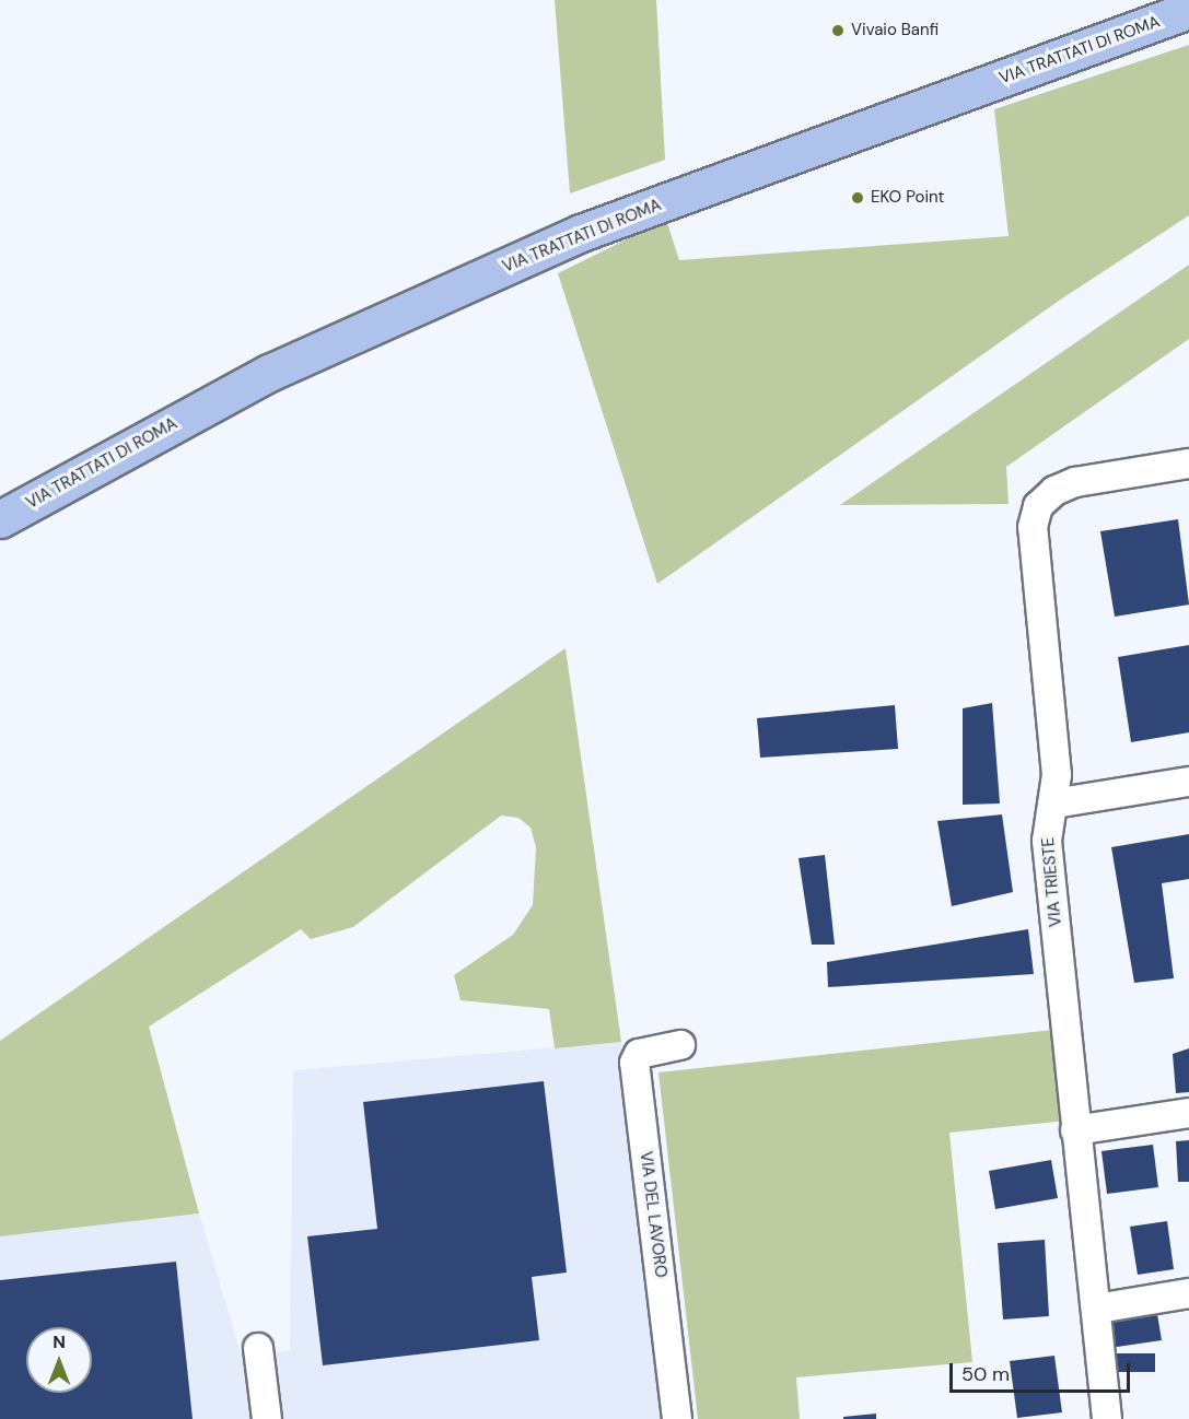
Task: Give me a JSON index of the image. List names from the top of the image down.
{
  "streets": {
    "main road": ["VIA TRATTATI DI ROMA"],
    "street": ["VIA TRIESTE", "VIA DEL LAVORO"]
  },
  "places": ["Vivaio Banfi", "EKO Point"],
  "scale_bar": "50 m",
  "north": "top"
}
